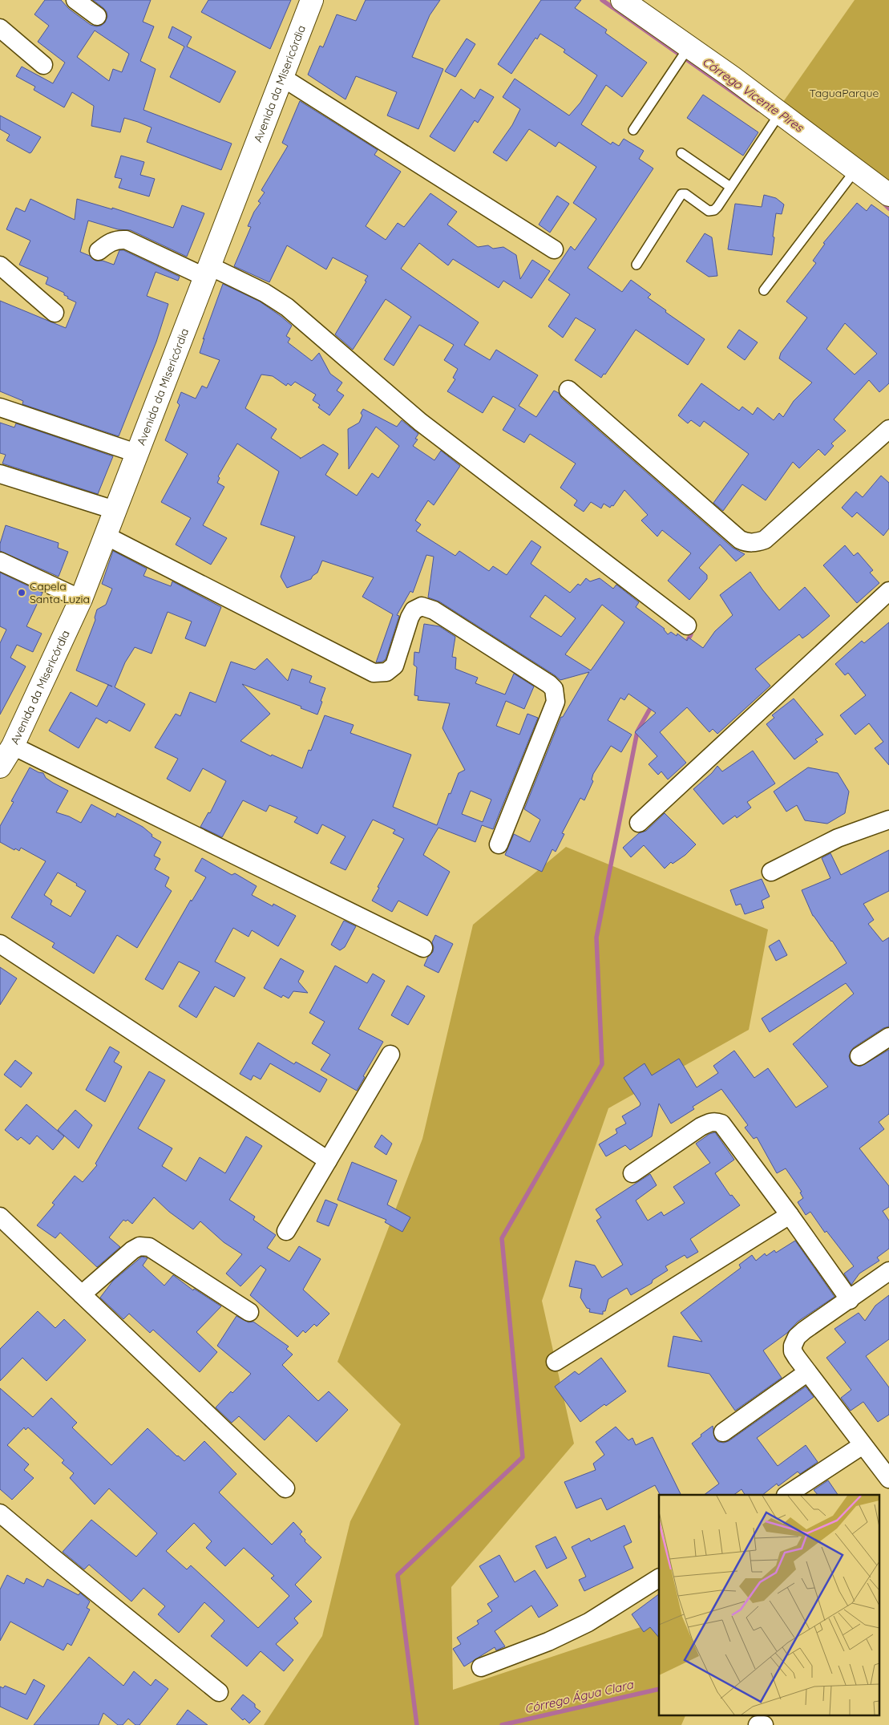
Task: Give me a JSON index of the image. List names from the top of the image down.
{
  "streets": {
    "street": ["Avenida da Misericórdia"]
  },
  "water": ["Córrego Vicente Pires", "Córrego Água Clara"],
  "parks": ["TaguaParque"],
  "places": ["Capela Santa Luzia"]
}
